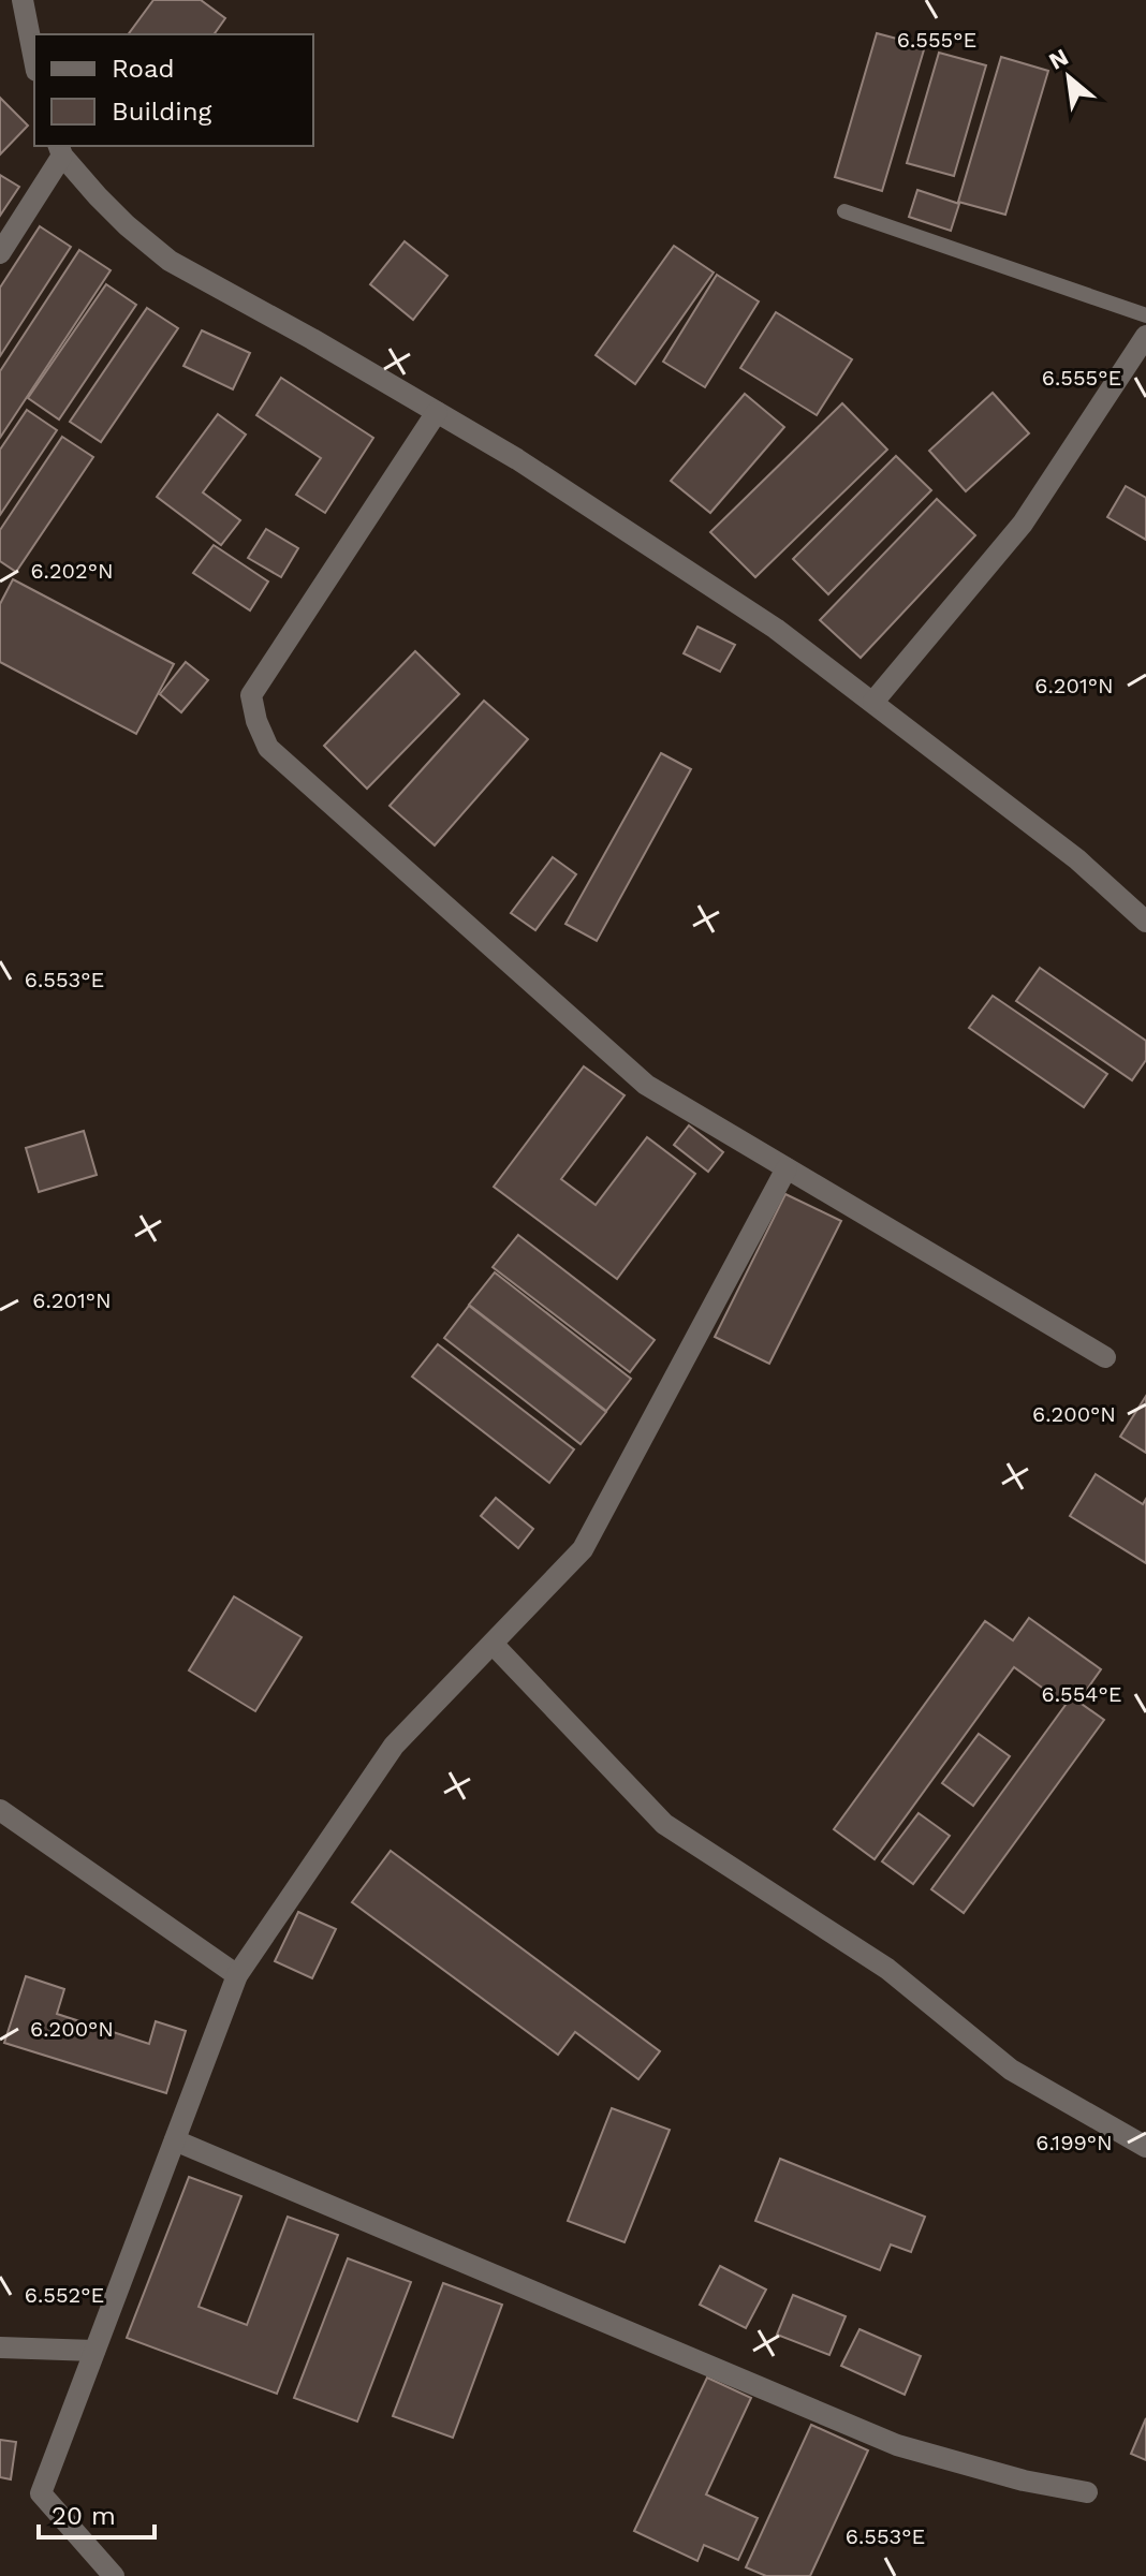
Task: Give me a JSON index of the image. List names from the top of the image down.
{
  "legend": ["Road", "Building"],
  "scale_bar": "20 m",
  "north": "top left",
  "coordinates": [
    "6.555°E",
    "6.202°N",
    "6.201°N",
    "6.553°E",
    "6.200°N",
    "6.554°E",
    "6.199°N",
    "6.552°E"
  ]
}
